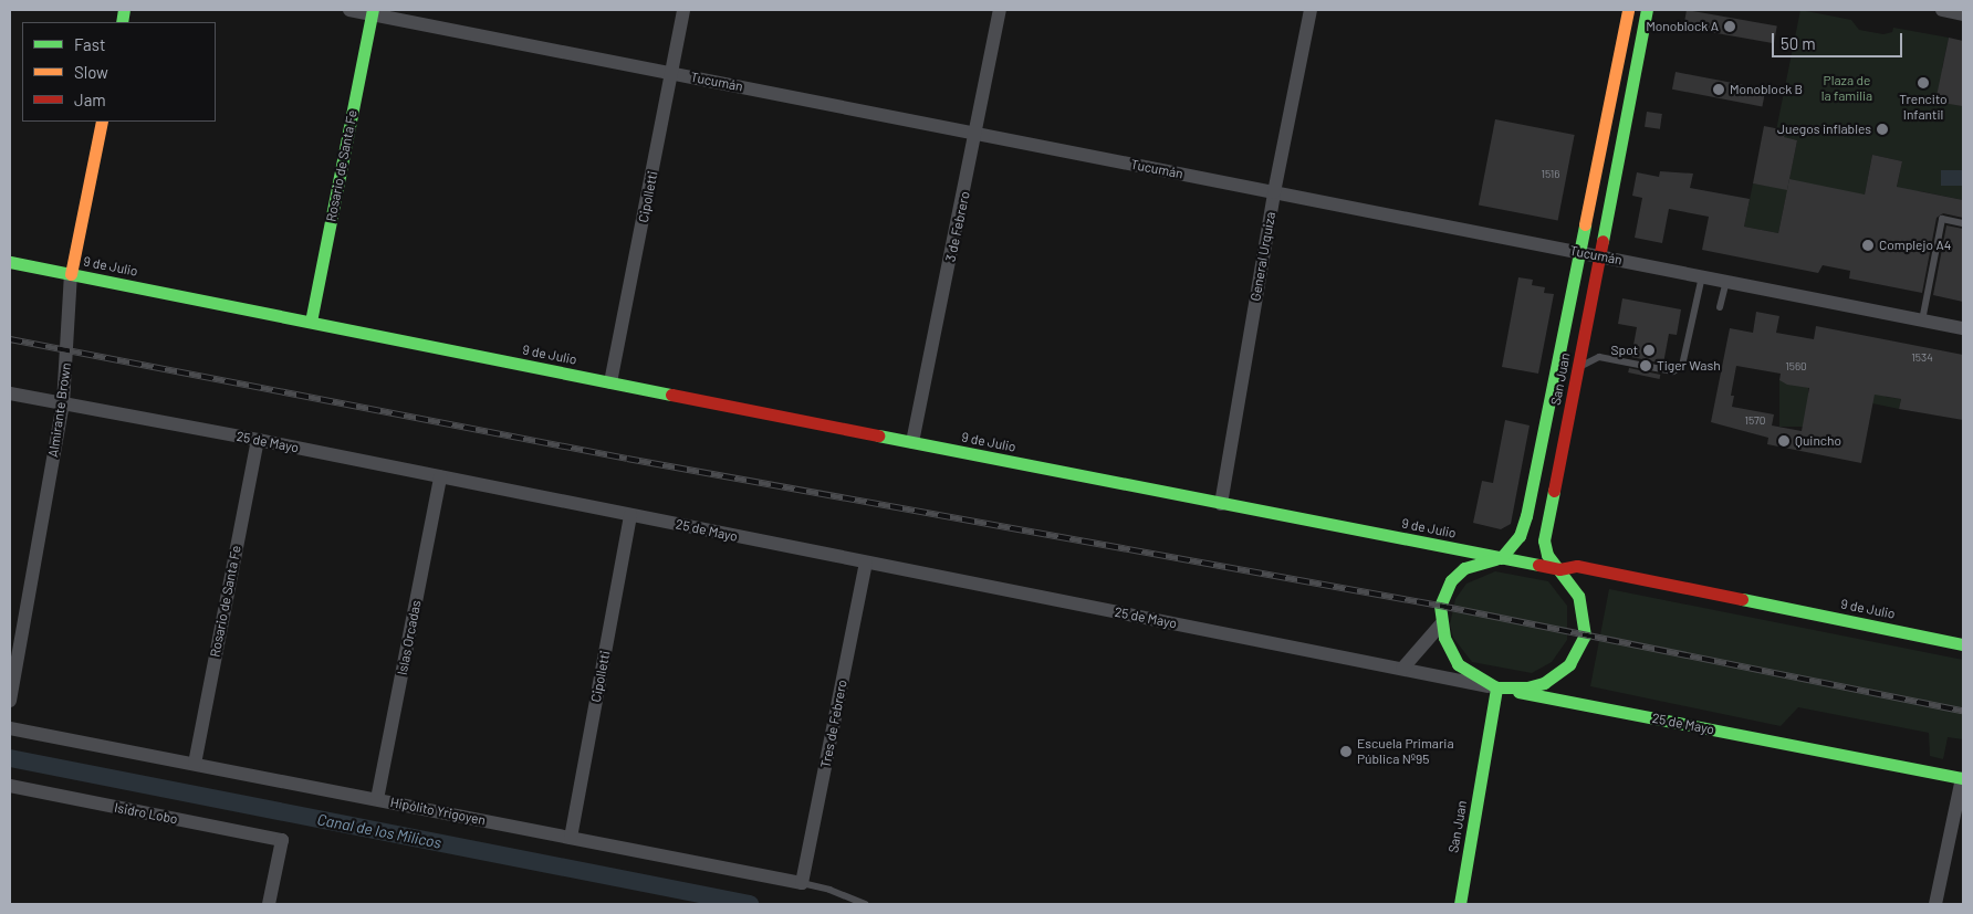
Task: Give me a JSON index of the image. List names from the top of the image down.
{
  "streets": {
    "main road": [
      "Rosario de Santa Fe",
      "9 de Julio",
      "San Juan",
      "Almirante Brown",
      "25 de Mayo"
    ],
    "street": [
      "Tucumán",
      "Cipolletti",
      "3 de Febrero",
      "General Urquiza",
      "Islas Orcadas",
      "Tres de Febrero",
      "Hipólito Yrigoyen",
      "Isidro Lobo"
    ]
  },
  "crossings": [
    ["Tucumán", "Rosario de Santa Fe"],
    ["Tucumán", "Cipolletti"],
    ["Tucumán", "3 de Febrero"],
    ["Tucumán", "General Urquiza"],
    ["Tucumán", "San Juan"],
    ["Rosario de Santa Fe", "9 de Julio"],
    ["Rosario de Santa Fe", "25 de Mayo"],
    ["Rosario de Santa Fe", "Hipólito Yrigoyen"],
    ["Cipolletti", "9 de Julio"],
    ["Cipolletti", "25 de Mayo"],
    ["Cipolletti", "Hipólito Yrigoyen"],
    ["3 de Febrero", "9 de Julio"],
    ["General Urquiza", "9 de Julio"],
    ["9 de Julio", "San Juan"],
    ["9 de Julio", "Almirante Brown"],
    ["9 de Julio", "25 de Mayo"],
    ["San Juan", "25 de Mayo"],
    ["Almirante Brown", "25 de Mayo"],
    ["25 de Mayo", "Islas Orcadas"],
    ["25 de Mayo", "Tres de Febrero"],
    ["Islas Orcadas", "Hipólito Yrigoyen"],
    ["Tres de Febrero", "Hipólito Yrigoyen"]
  ],
  "water": ["Canal de los Milicos"],
  "parks": ["Plaza de la familia"],
  "places": [
    "Monoblock A",
    "Trencito Infantil",
    "Monoblock B",
    "Juegos inflables",
    "Complejo A4",
    "Spot",
    "Tiger Wash",
    "Quincho",
    "Escuela Primaria Pública Nº95"
  ],
  "house_numbers": [
    "1516",
    "1534",
    "1560",
    "1570"
  ],
  "legend": ["Fast", "Slow", "Jam"],
  "scale_bar": "50 m"
}
